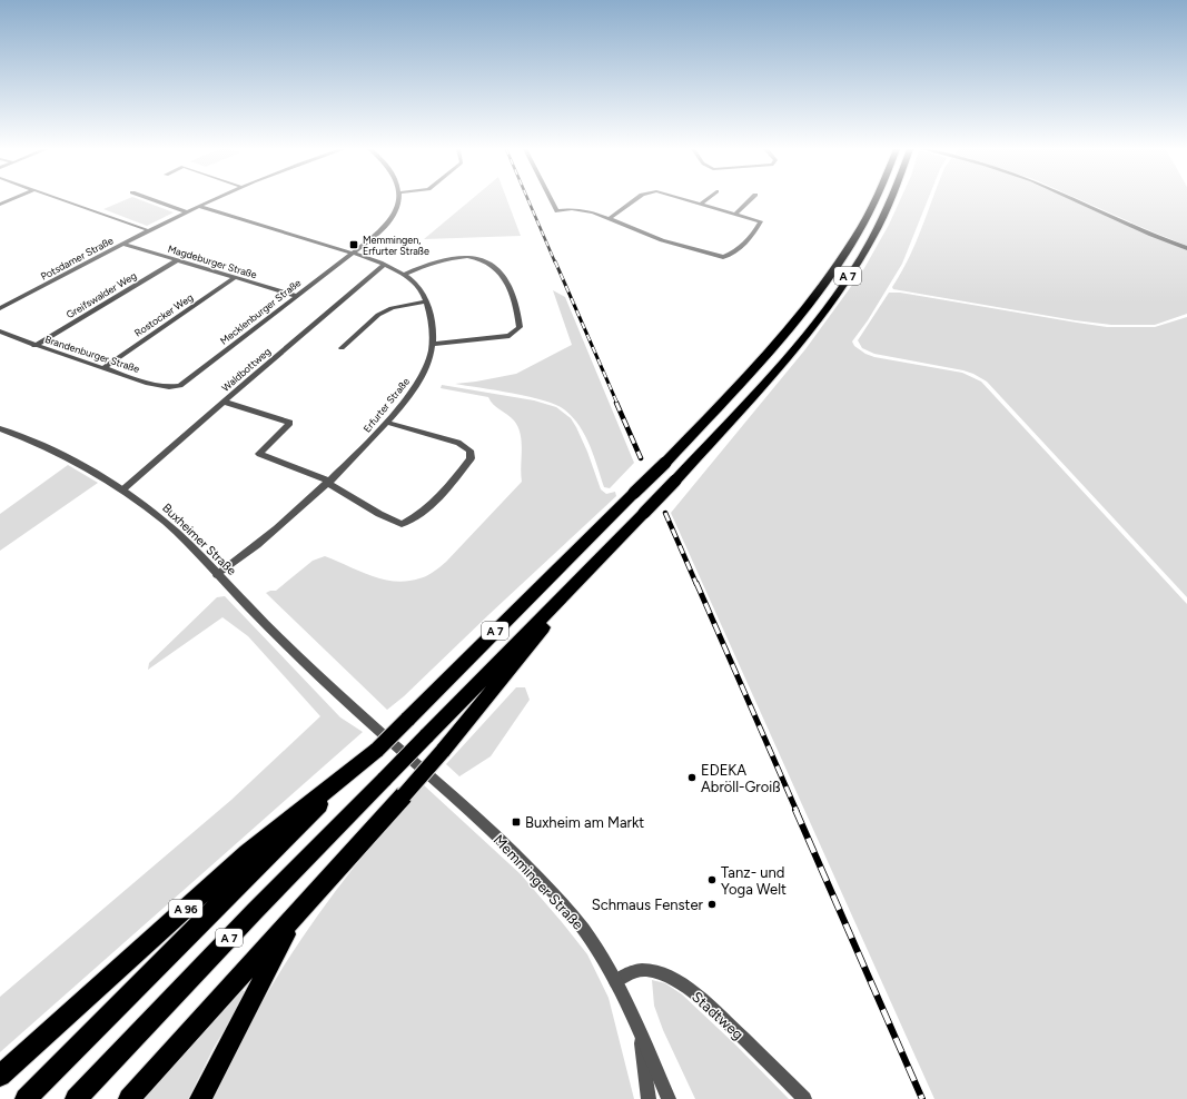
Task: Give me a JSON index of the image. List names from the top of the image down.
{
  "streets": {
    "highway": ["A 7", "A 96"],
    "street": [
      "Potsdamer Straße",
      "Magdeburger Straße",
      "Greifswalder Weg",
      "Mecklenburger Straße",
      "Rostocker Weg",
      "Brandenburger Straße",
      "Waldbottweg",
      "Erfurter Straße",
      "Buxheimer Straße",
      "Memminger Straße",
      "Stadtweg"
    ]
  },
  "crossings": [
    ["Potsdamer Straße", "Magdeburger Straße"],
    ["Potsdamer Straße", "Erfurter Straße"],
    ["Magdeburger Straße", "Greifswalder Weg"],
    ["Magdeburger Straße", "Mecklenburger Straße"],
    ["Magdeburger Straße", "Rostocker Weg"],
    ["A 7", "A 96"],
    ["Greifswalder Weg", "Brandenburger Straße"],
    ["Mecklenburger Straße", "Brandenburger Straße"],
    ["Mecklenburger Straße", "Erfurter Straße"],
    ["Rostocker Weg", "Brandenburger Straße"],
    ["Waldbottweg", "Erfurter Straße"],
    ["Waldbottweg", "Buxheimer Straße"],
    ["Erfurter Straße", "Buxheimer Straße"],
    ["Buxheimer Straße", "Memminger Straße"],
    ["Memminger Straße", "Stadtweg"]
  ],
  "places": {
    "transit": ["Memmingen, Erfurter Straße", "Buxheim am Markt"],
    "other": ["EDEKA Abröll-Groiß", "Tanz- und Yoga Welt", "Schmaus Fenster"]
  }
}
